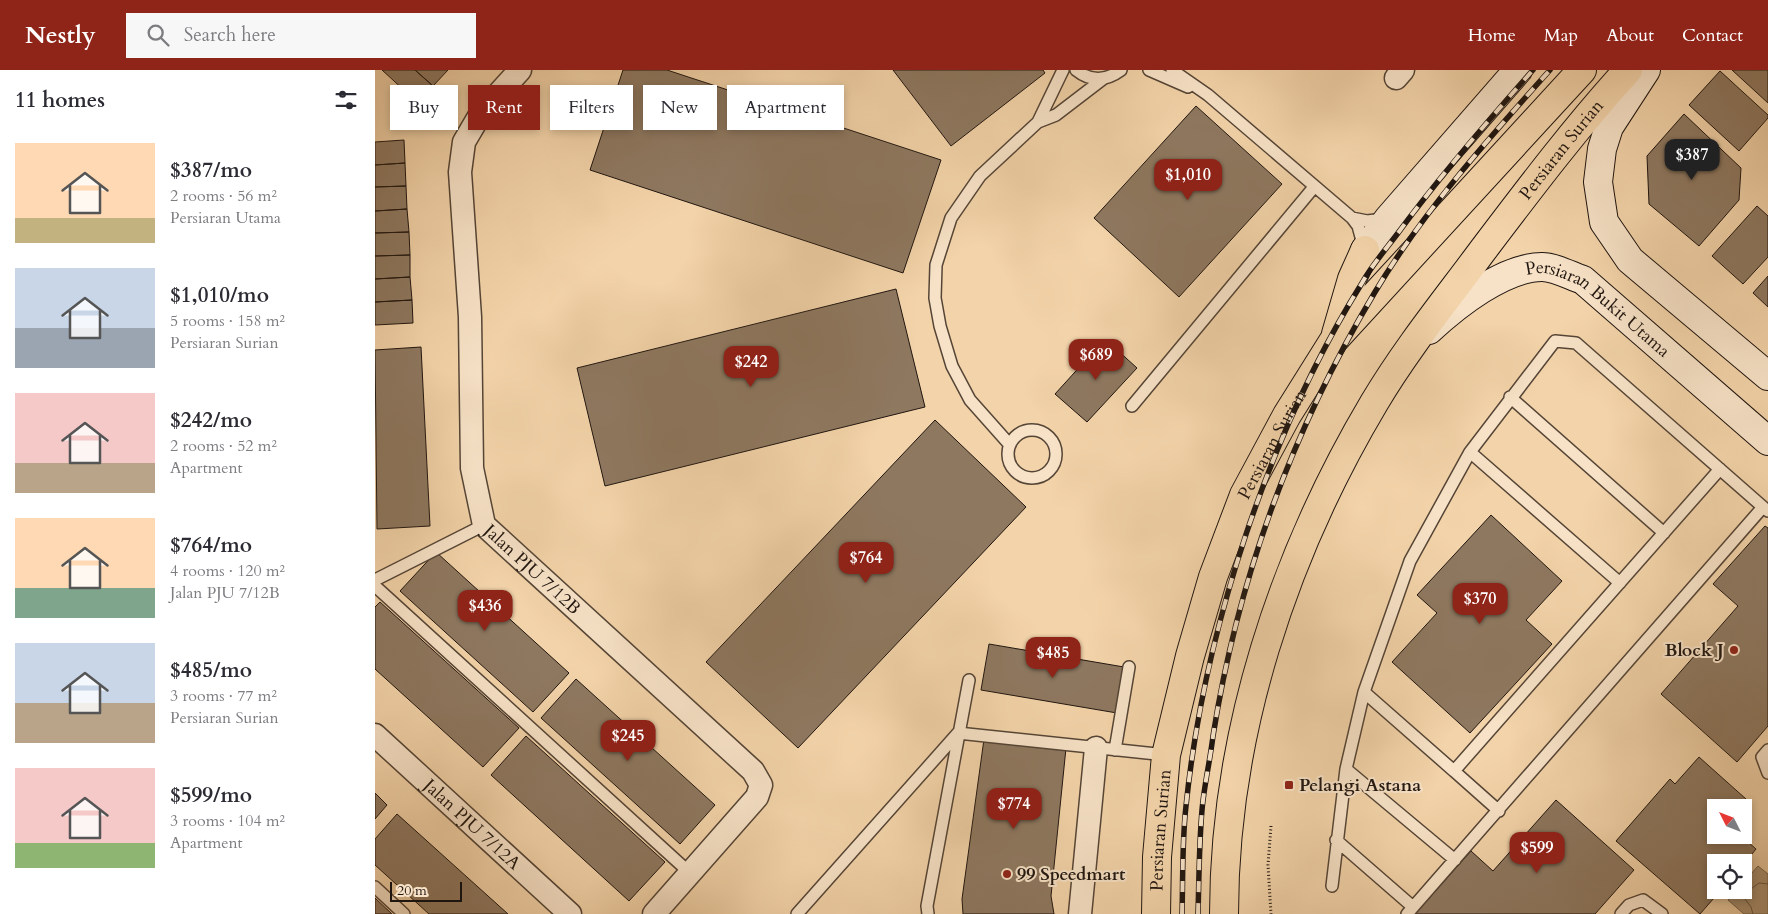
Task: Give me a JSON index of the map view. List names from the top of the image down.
{
  "streets": {
    "main road": ["Persiaran Surian"],
    "street": ["Persiaran Bukit Utama", "Jalan PJU 7/12B", "Jalan PJU 7/12A"]
  },
  "crossings": [
    ["Persiaran Surian", "Persiaran Bukit Utama"]
  ],
  "places": {
    "other": ["Block J", "99 Speedmart"],
    "transit": ["Pelangi Astana"]
  },
  "scale_bar": "20 m",
  "north": "top left",
  "page": {
    "header": "Nestly",
    "search": "Search here",
    "nav": [
      "Home",
      "Map",
      "About",
      "Contact"
    ],
    "heading": "11 homes",
    "chip": [
      "Buy",
      "Rent",
      "Filters",
      "New",
      "Apartment"
    ],
    "list": [
      {
        "name": "$387/mo",
        "note": "2 rooms · 56 m² · Persiaran Utama"
      },
      {
        "name": "$1,010/mo",
        "note": "5 rooms · 158 m² · Persiaran Surian"
      },
      {
        "name": "$242/mo",
        "note": "2 rooms · 52 m² · Apartment"
      },
      {
        "name": "$764/mo",
        "note": "4 rooms · 120 m² · Jalan PJU 7/12B"
      },
      {
        "name": "$485/mo",
        "note": "3 rooms · 77 m² · Persiaran Surian"
      },
      {
        "name": "$599/mo",
        "note": "3 rooms · 104 m² · Apartment"
      }
    ],
    "price": [
      "$387",
      "$1,010",
      "$689",
      "$242",
      "$764",
      "$370",
      "$436",
      "$485",
      "$245",
      "$774",
      "$599"
    ],
    "scale": "20 m"
  }
}
